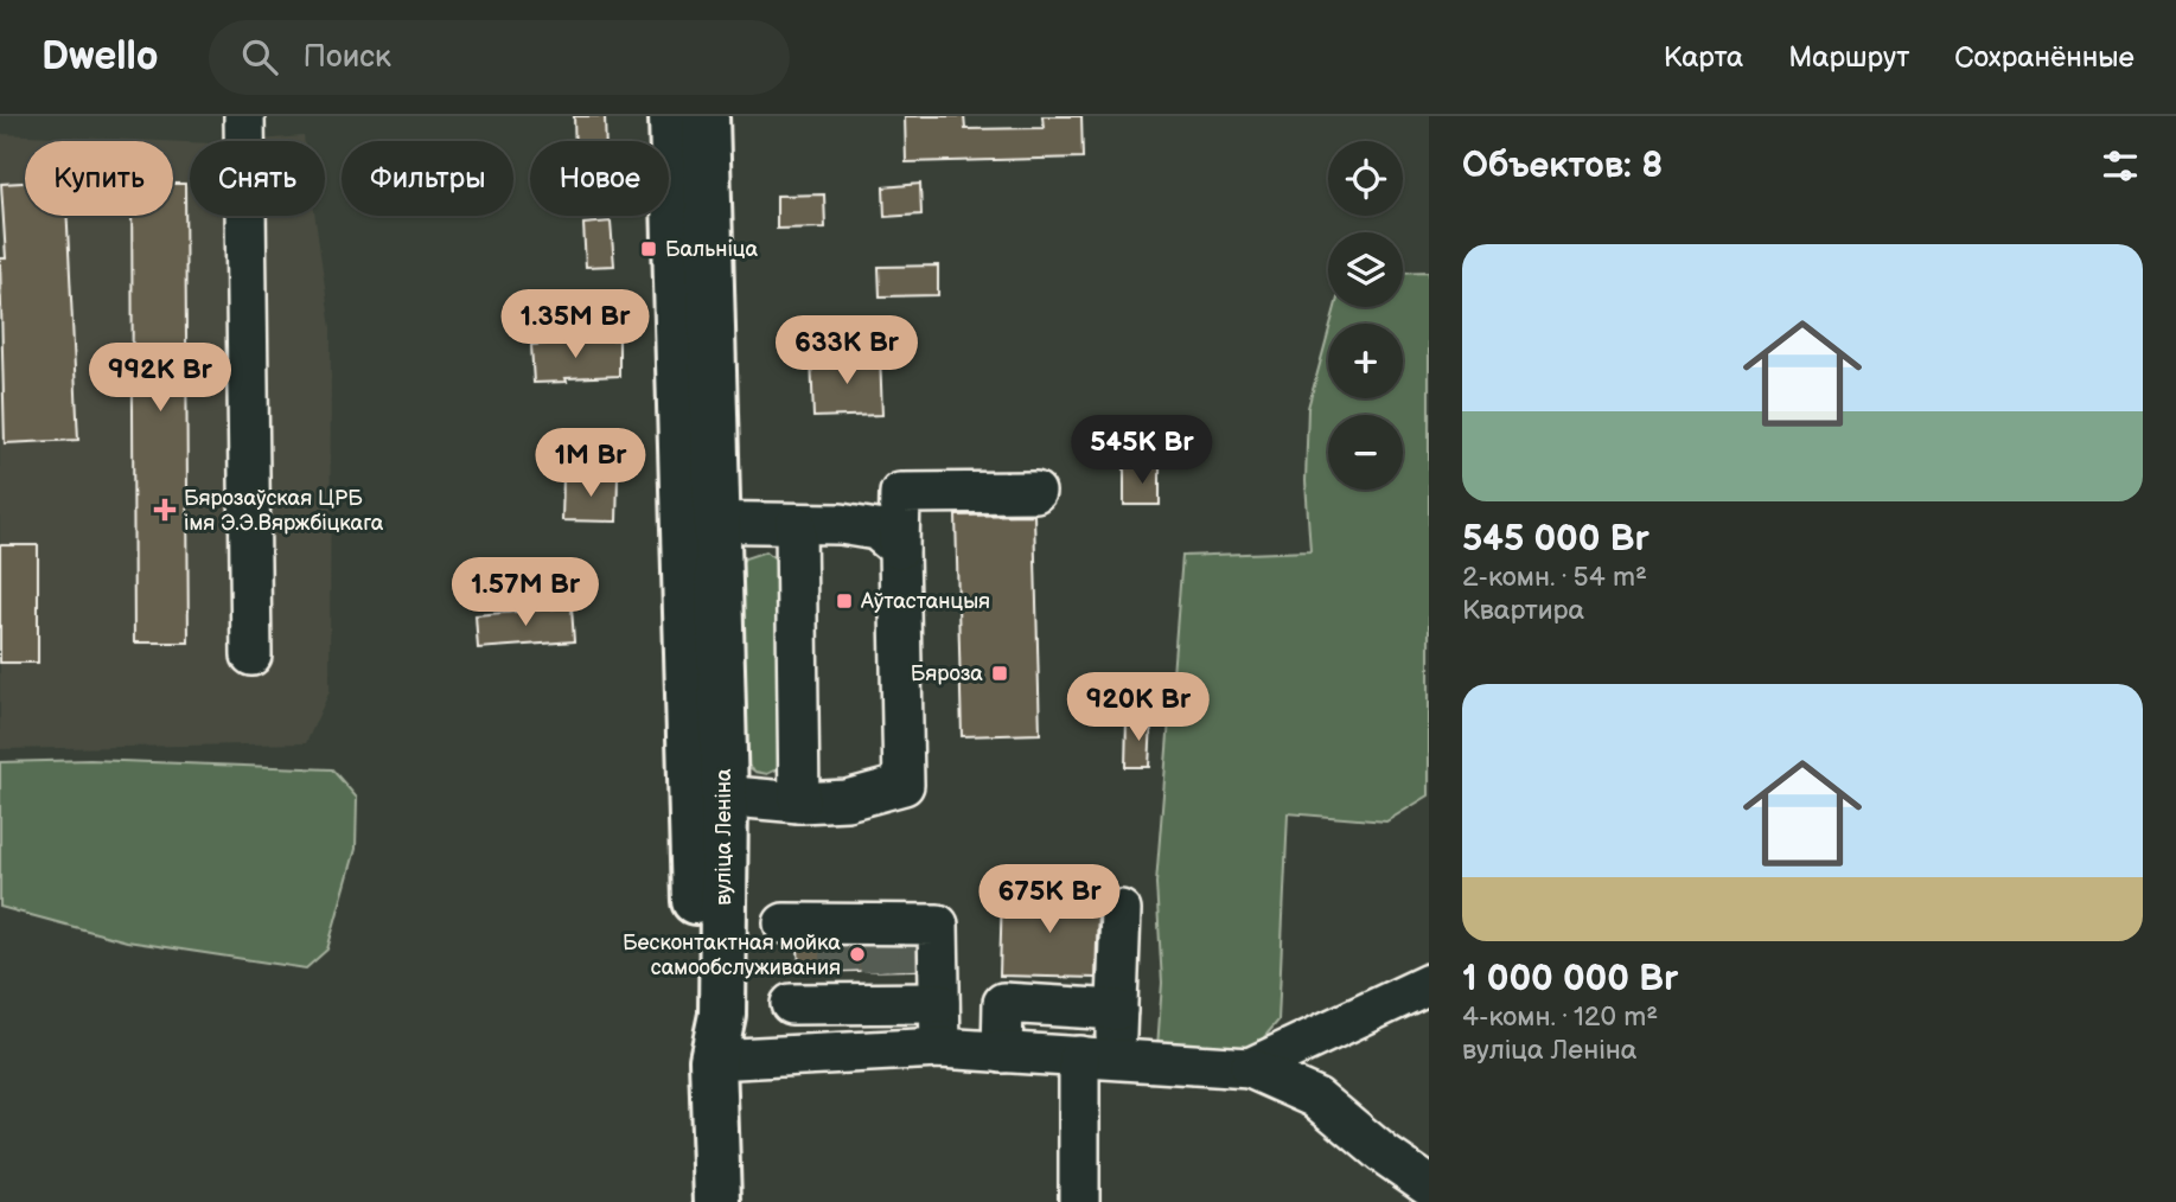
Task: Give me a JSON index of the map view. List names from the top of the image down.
{
  "streets": {
    "main road": ["вуліца Леніна"]
  },
  "places": {
    "transit": ["Бальніца", "Аўтастанцыя", "Бяроза"],
    "health": ["Бярозаўская ЦРБ імя Э.Э.Вяржбіцкага"],
    "other": ["Бесконтактная мойка самообслуживания"]
  },
  "page": {
    "header": "Dwello",
    "search": "Поиск",
    "nav": ["Карта", "Маршрут", "Сохранённые"],
    "heading": "Объектов: 8",
    "map_buttons": ["+", "−"],
    "chip": [
      "Купить",
      "Снять",
      "Фильтры",
      "Новое"
    ],
    "list": [
      {
        "name": "545 000 Br",
        "note": "2-комн. · 54 m² · Квартира"
      },
      {
        "name": "1 000 000 Br",
        "note": "4-комн. · 120 m² · вуліца Леніна"
      }
    ],
    "price": [
      "1.35M Br",
      "633K Br",
      "992K Br",
      "545K Br",
      "1M Br",
      "1.57M Br",
      "920K Br",
      "675K Br"
    ]
  }
}
